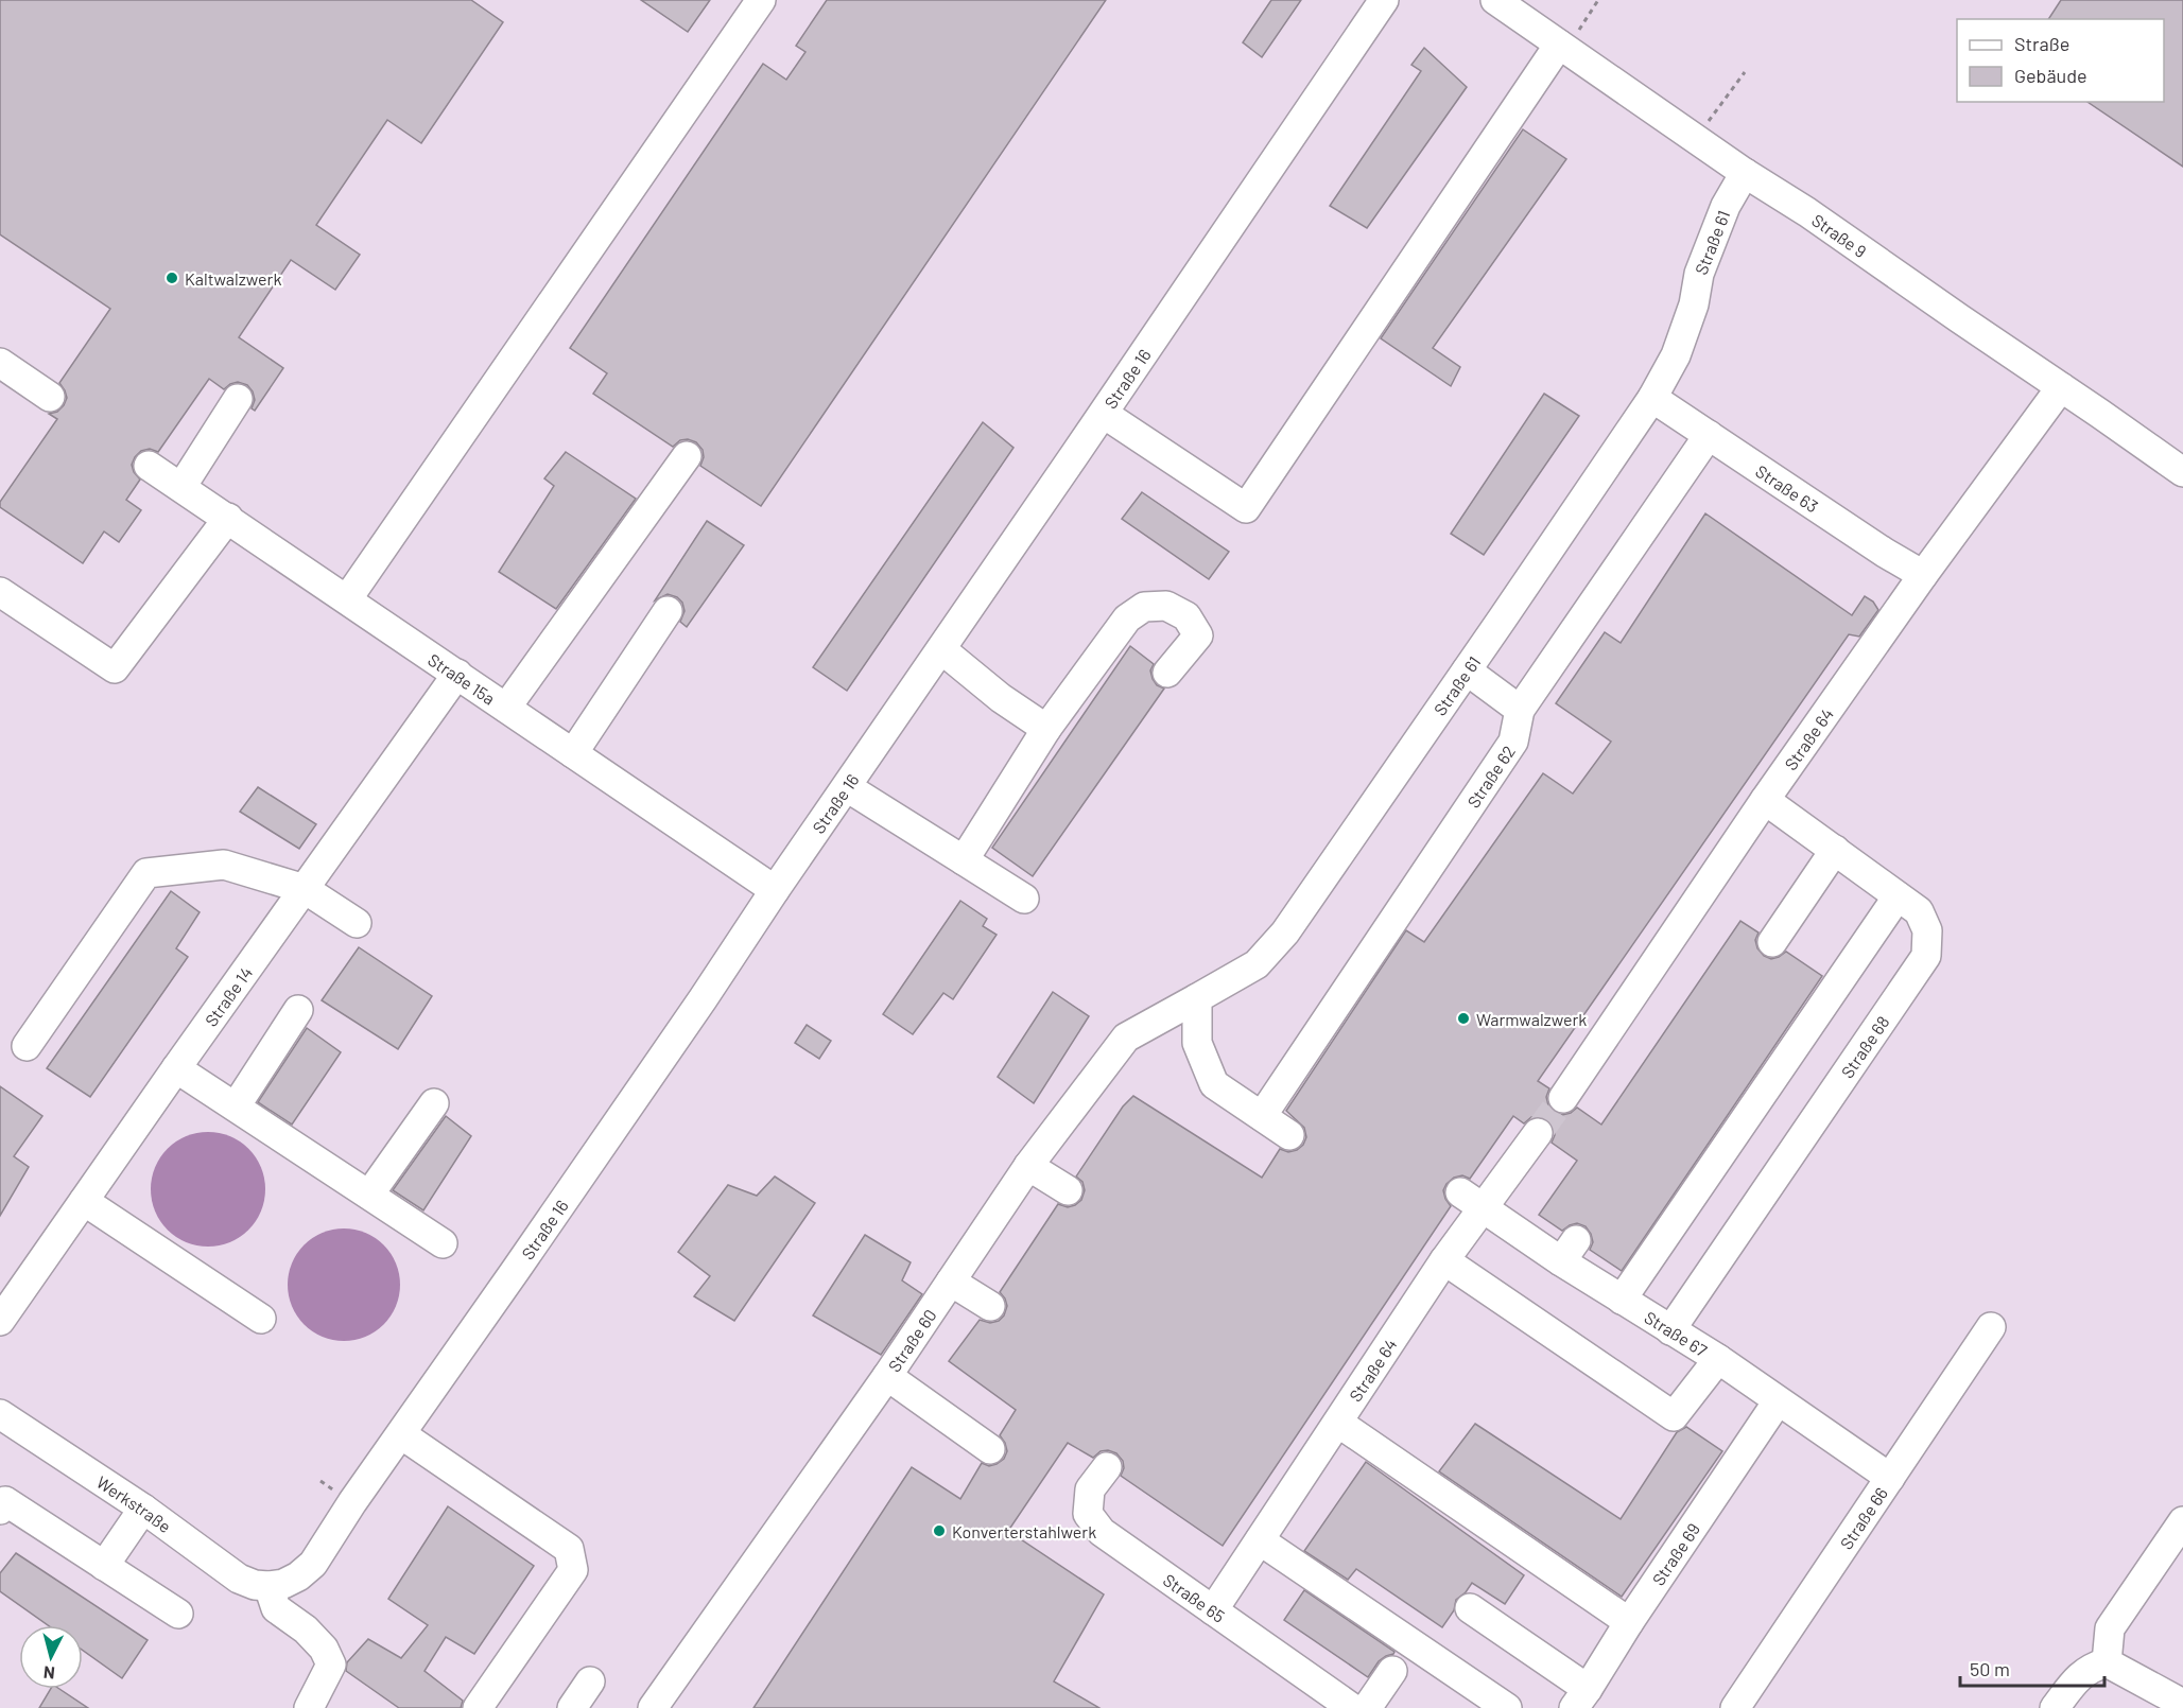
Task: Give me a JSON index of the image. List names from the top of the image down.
{
  "streets": {
    "street": [
      "Straße 9",
      "Straße 61",
      "Straße 16",
      "Straße 63",
      "Straße 15a",
      "Straße 64",
      "Straße 62",
      "Straße 14",
      "Straße 68",
      "Straße 67",
      "Straße 60",
      "Werkstraße",
      "Straße 66",
      "Straße 69",
      "Straße 65"
    ]
  },
  "crossings": [
    ["Straße 9", "Straße 61"],
    ["Straße 9", "Straße 64"],
    ["Straße 61", "Straße 63"],
    ["Straße 61", "Straße 60"],
    ["Straße 16", "Straße 15a"],
    ["Straße 16", "Werkstraße"],
    ["Straße 63", "Straße 64"],
    ["Straße 63", "Straße 62"],
    ["Straße 15a", "Straße 14"],
    ["Straße 64", "Straße 68"],
    ["Straße 64", "Straße 67"],
    ["Straße 64", "Straße 65"],
    ["Straße 68", "Straße 67"],
    ["Straße 67", "Straße 66"],
    ["Straße 67", "Straße 69"]
  ],
  "places": ["Kaltwalzwerk", "Warmwalzwerk", "Konverterstahlwerk"],
  "legend": ["Straße", "Gebäude"],
  "scale_bar": "50 m",
  "north": "bottom"
}
